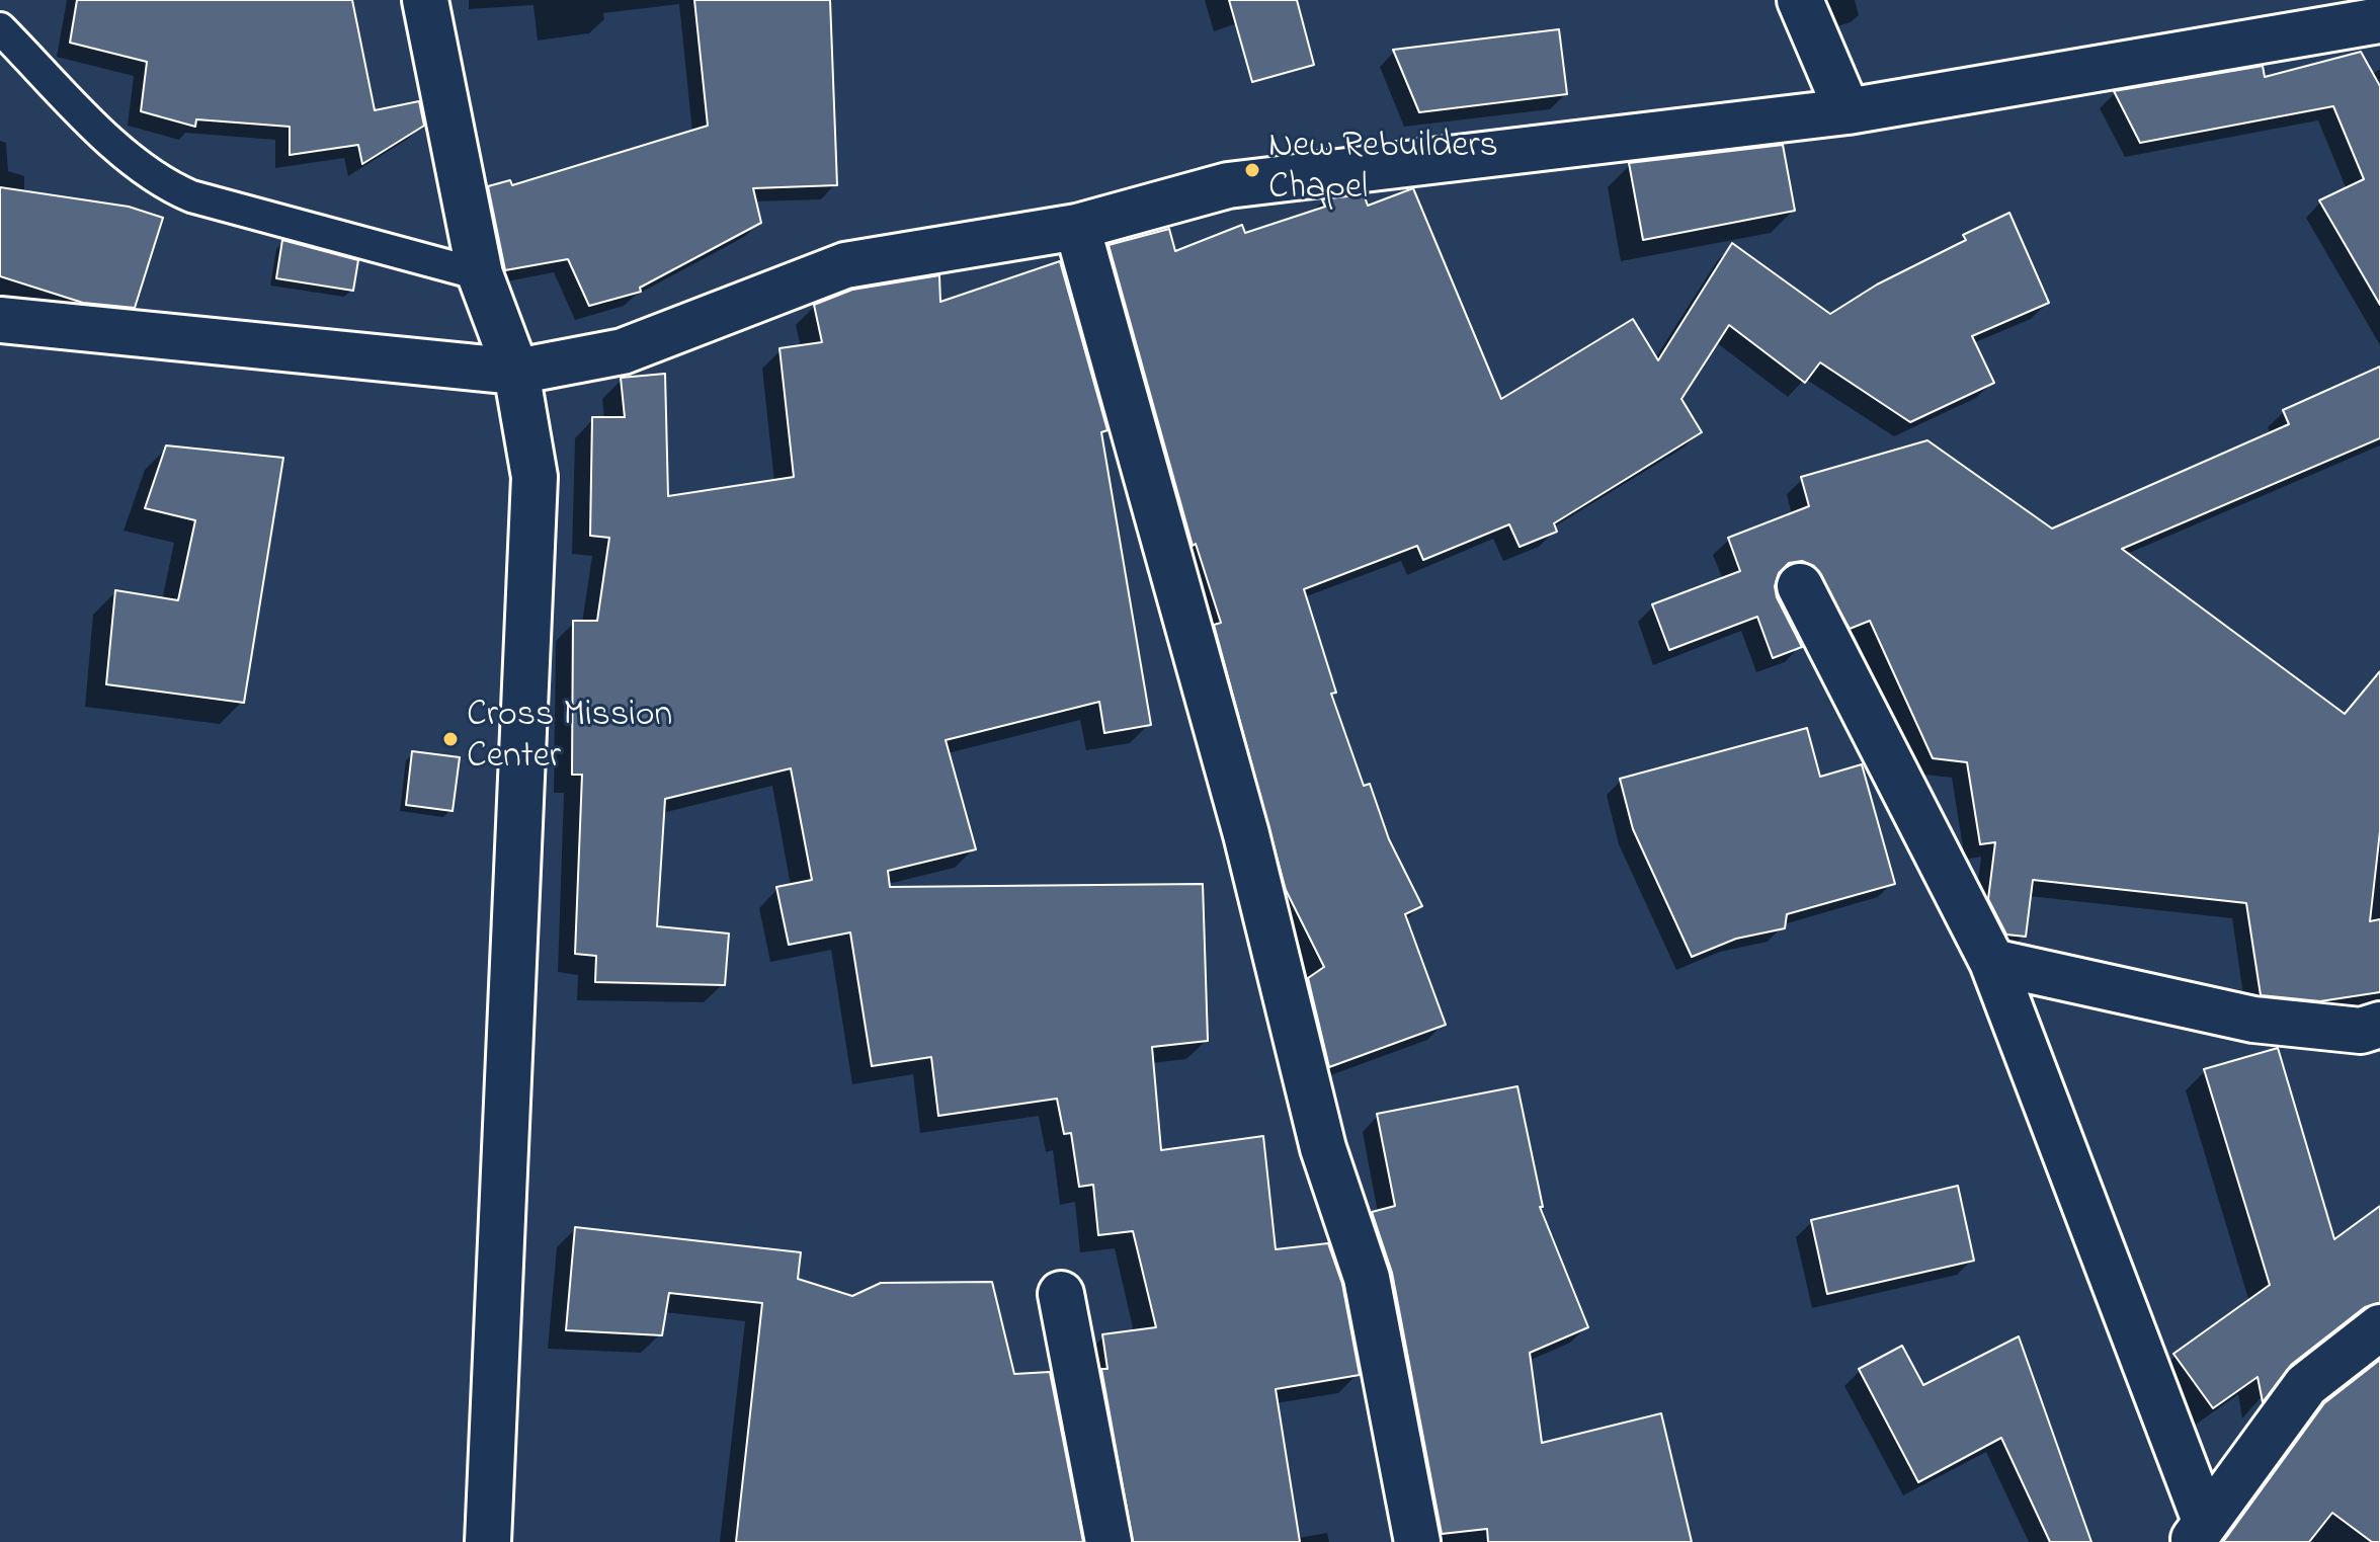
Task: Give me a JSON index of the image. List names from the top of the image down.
{
  "places": ["New Rebuilders Chapel", "Cross Mission Center"]
}
